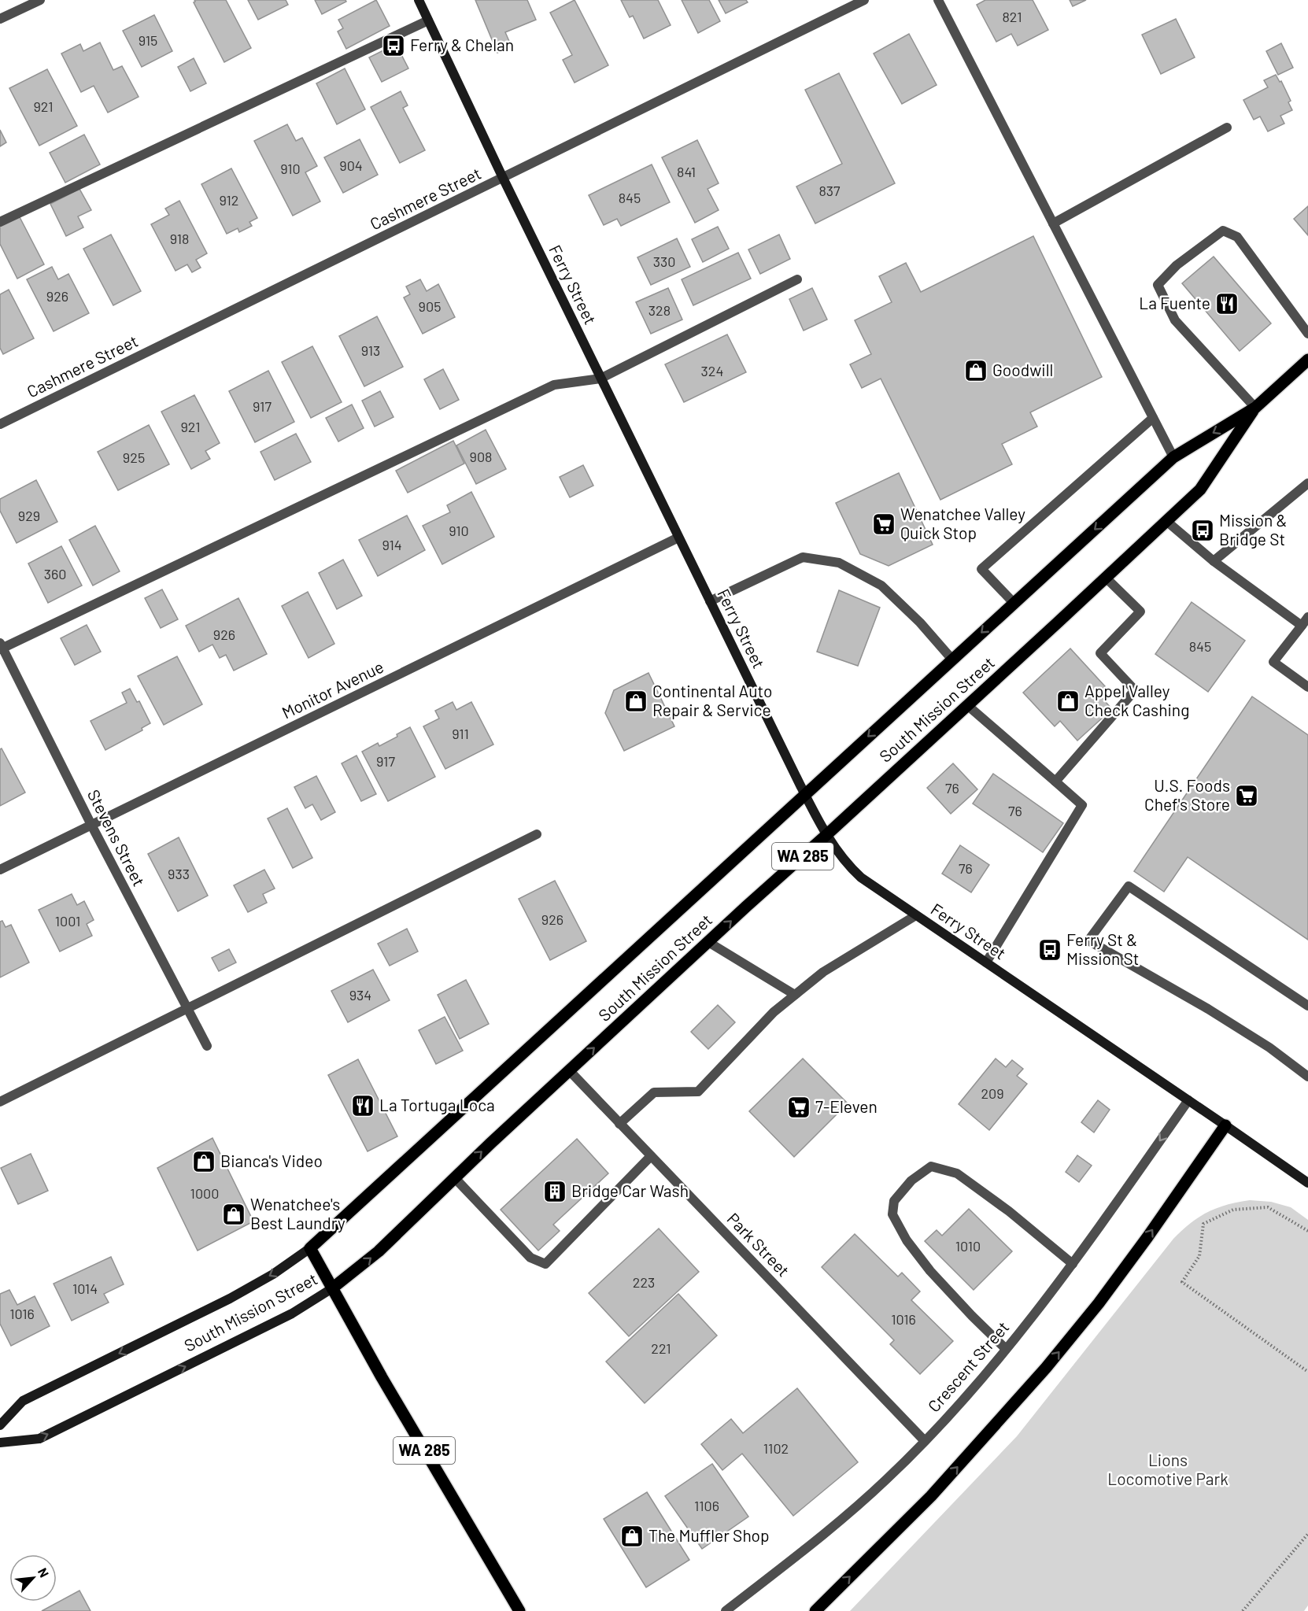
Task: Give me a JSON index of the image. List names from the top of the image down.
{
  "streets": {
    "main road": ["Ferry Street", "South Mission Street", "WA 285"],
    "street": [
      "Cashmere Street",
      "Monitor Avenue",
      "Stevens Street",
      "Park Street",
      "Crescent Street"
    ]
  },
  "crossings": [
    ["Cashmere Street", "Ferry Street"],
    ["Ferry Street", "Monitor Avenue"],
    ["Ferry Street", "South Mission Street"],
    ["Ferry Street", "Crescent Street"],
    ["Monitor Avenue", "Stevens Street"],
    ["South Mission Street", "WA 285"],
    ["South Mission Street", "Park Street"],
    ["Park Street", "Crescent Street"]
  ],
  "parks": ["Lions Locomotive Park"],
  "places": {
    "bus stop": ["Ferry & Chelan", "Mission & Bridge St", "Ferry St & Mission St"],
    "restaurant": ["La Fuente", "La Tortuga Loca"],
    "shop": [
      "Goodwill",
      "Continental Auto Repair & Service",
      "Appel Valley Check Cashing",
      "Bianca's Video",
      "Wenatchee's Best Laundry",
      "The Muffler Shop"
    ],
    "supermarket": ["Wenatchee Valley Quick Stop", "U.S. Foods Chef's Store", "7-Eleven"],
    "building": ["Bridge Car Wash"]
  },
  "house_numbers": [
    "821",
    "915",
    "921",
    "904",
    "910",
    "841",
    "837",
    "845",
    "912",
    "918",
    "330",
    "926",
    "905",
    "328",
    "913",
    "324",
    "917",
    "921",
    "908",
    "925",
    "929",
    "910",
    "914",
    "360",
    "926",
    "845",
    "911",
    "917",
    "76",
    "76",
    "76",
    "933",
    "926",
    "1001",
    "934",
    "209",
    "1000",
    "1010",
    "223",
    "1014",
    "1016",
    "1016",
    "221",
    "1102",
    "1106"
  ],
  "north": "top right"
}
